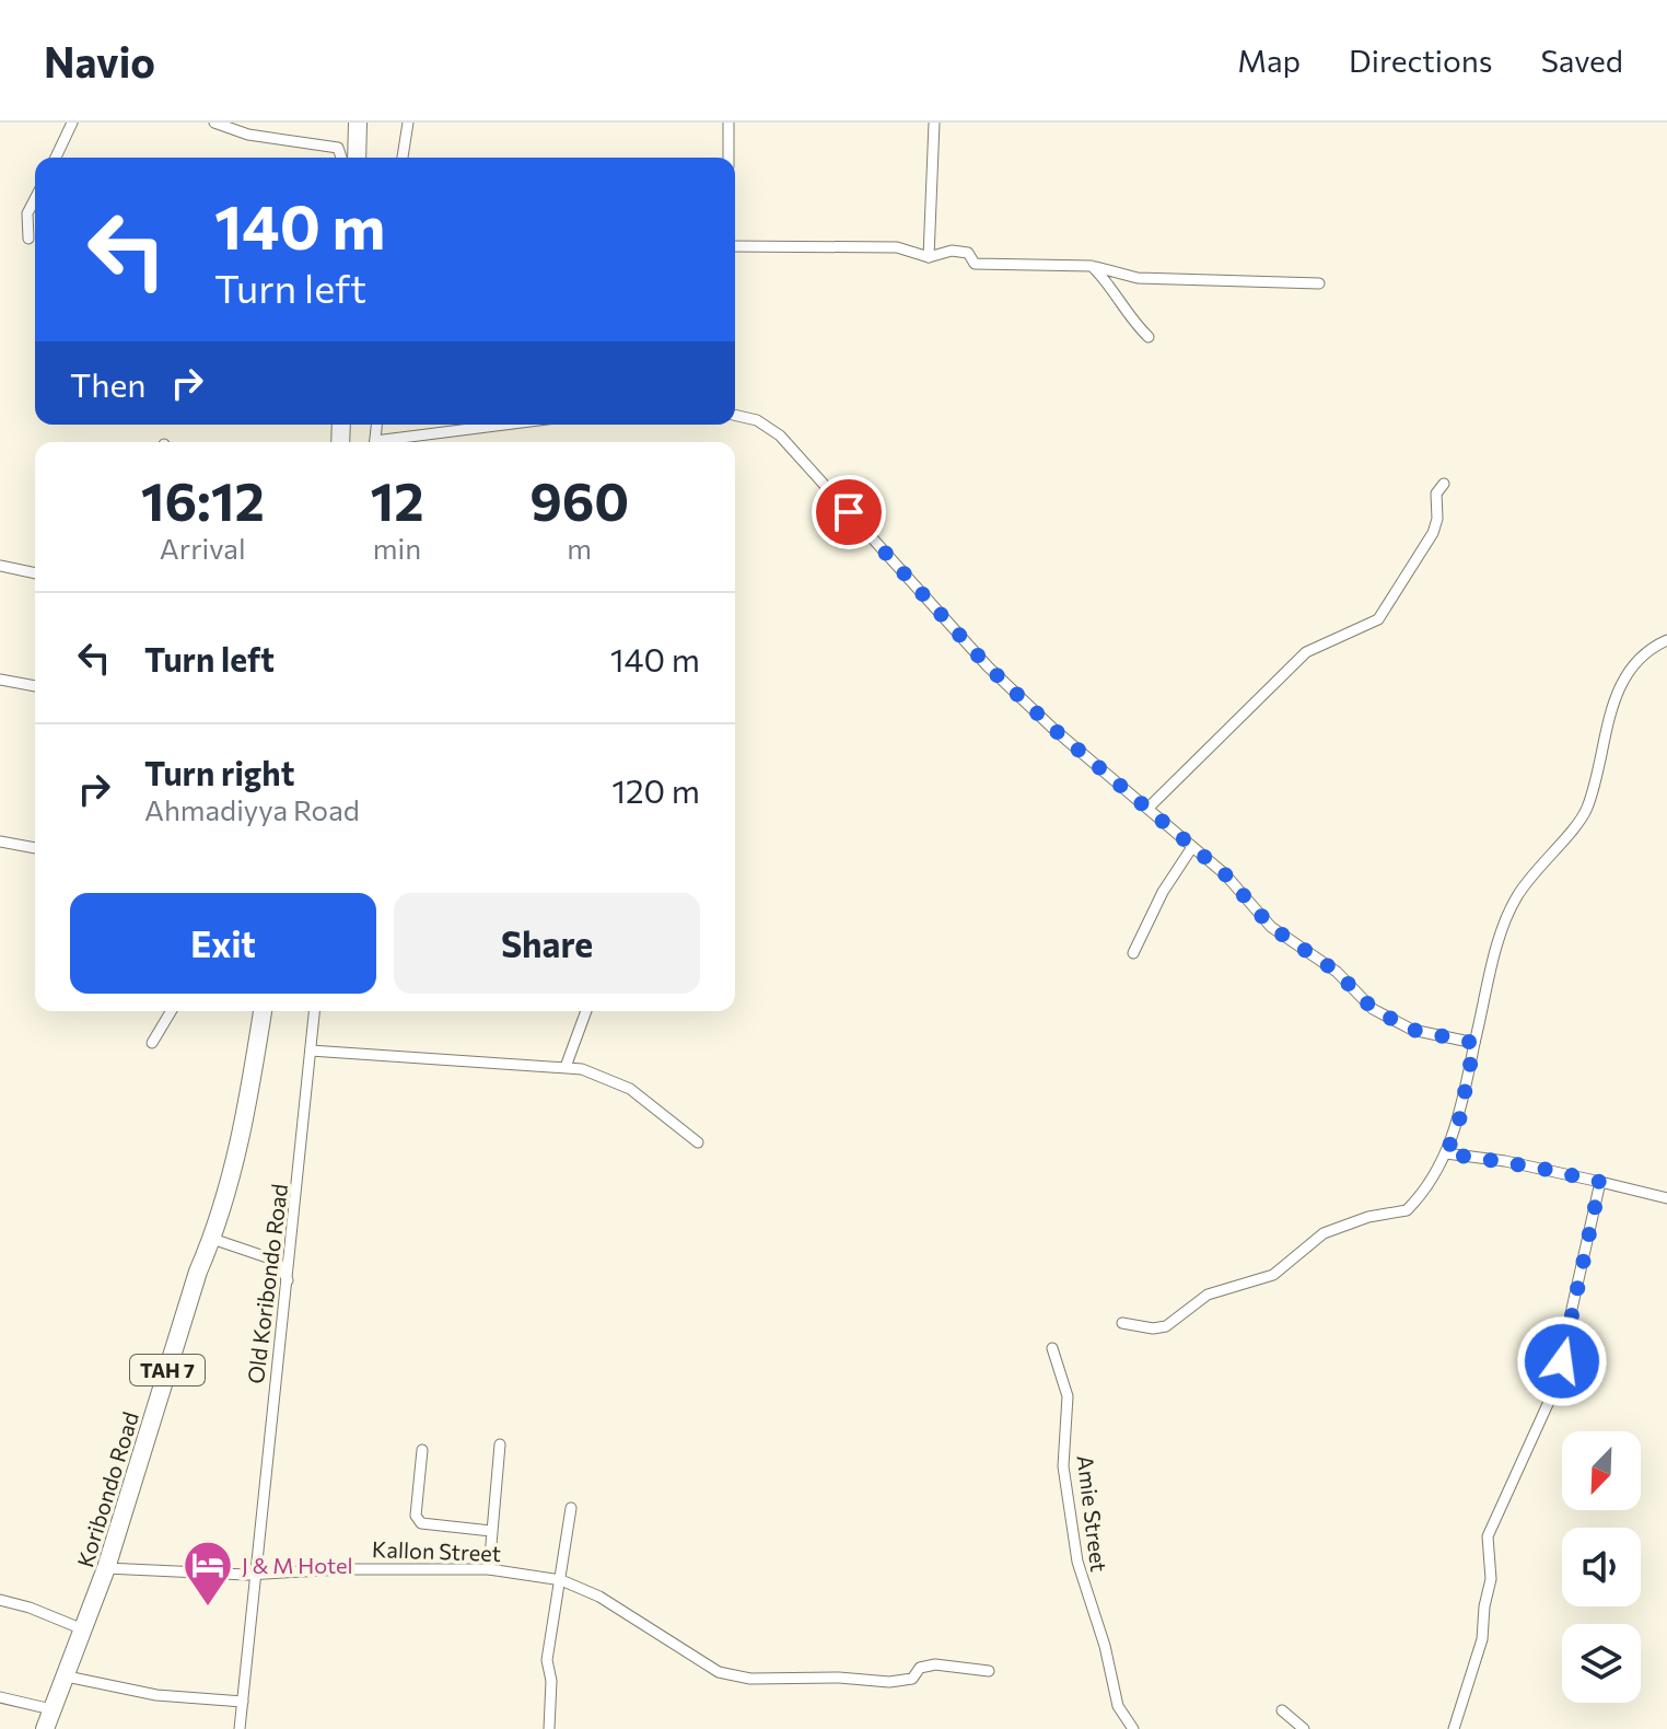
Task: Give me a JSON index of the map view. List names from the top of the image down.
{
  "streets": {
    "highway": ["TAH 7", "Koribondo Road"],
    "street": ["Old Koribondo Road", "Amie Street", "Kallon Street"]
  },
  "crossings": [
    ["Old Koribondo Road", "Kallon Street"],
    ["Koribondo Road", "Kallon Street"]
  ],
  "places": {
    "hotel": ["J & M Hotel"]
  },
  "north": "bottom left",
  "page": {
    "header": "Navio",
    "nav": ["Map", "Directions", "Saved"],
    "turn": ["140 m", "Turn left"],
    "then": "Then",
    "eta": [
      "16:12",
      "Arrival",
      "12",
      "min",
      "960",
      "m"
    ],
    "list": [
      {
        "name": "Turn left",
        "value": "140 m"
      },
      {
        "name": "Turn right",
        "note": "Ahmadiyya Road",
        "value": "120 m"
      }
    ],
    "buttons": ["Exit", "Share"]
  }
}
